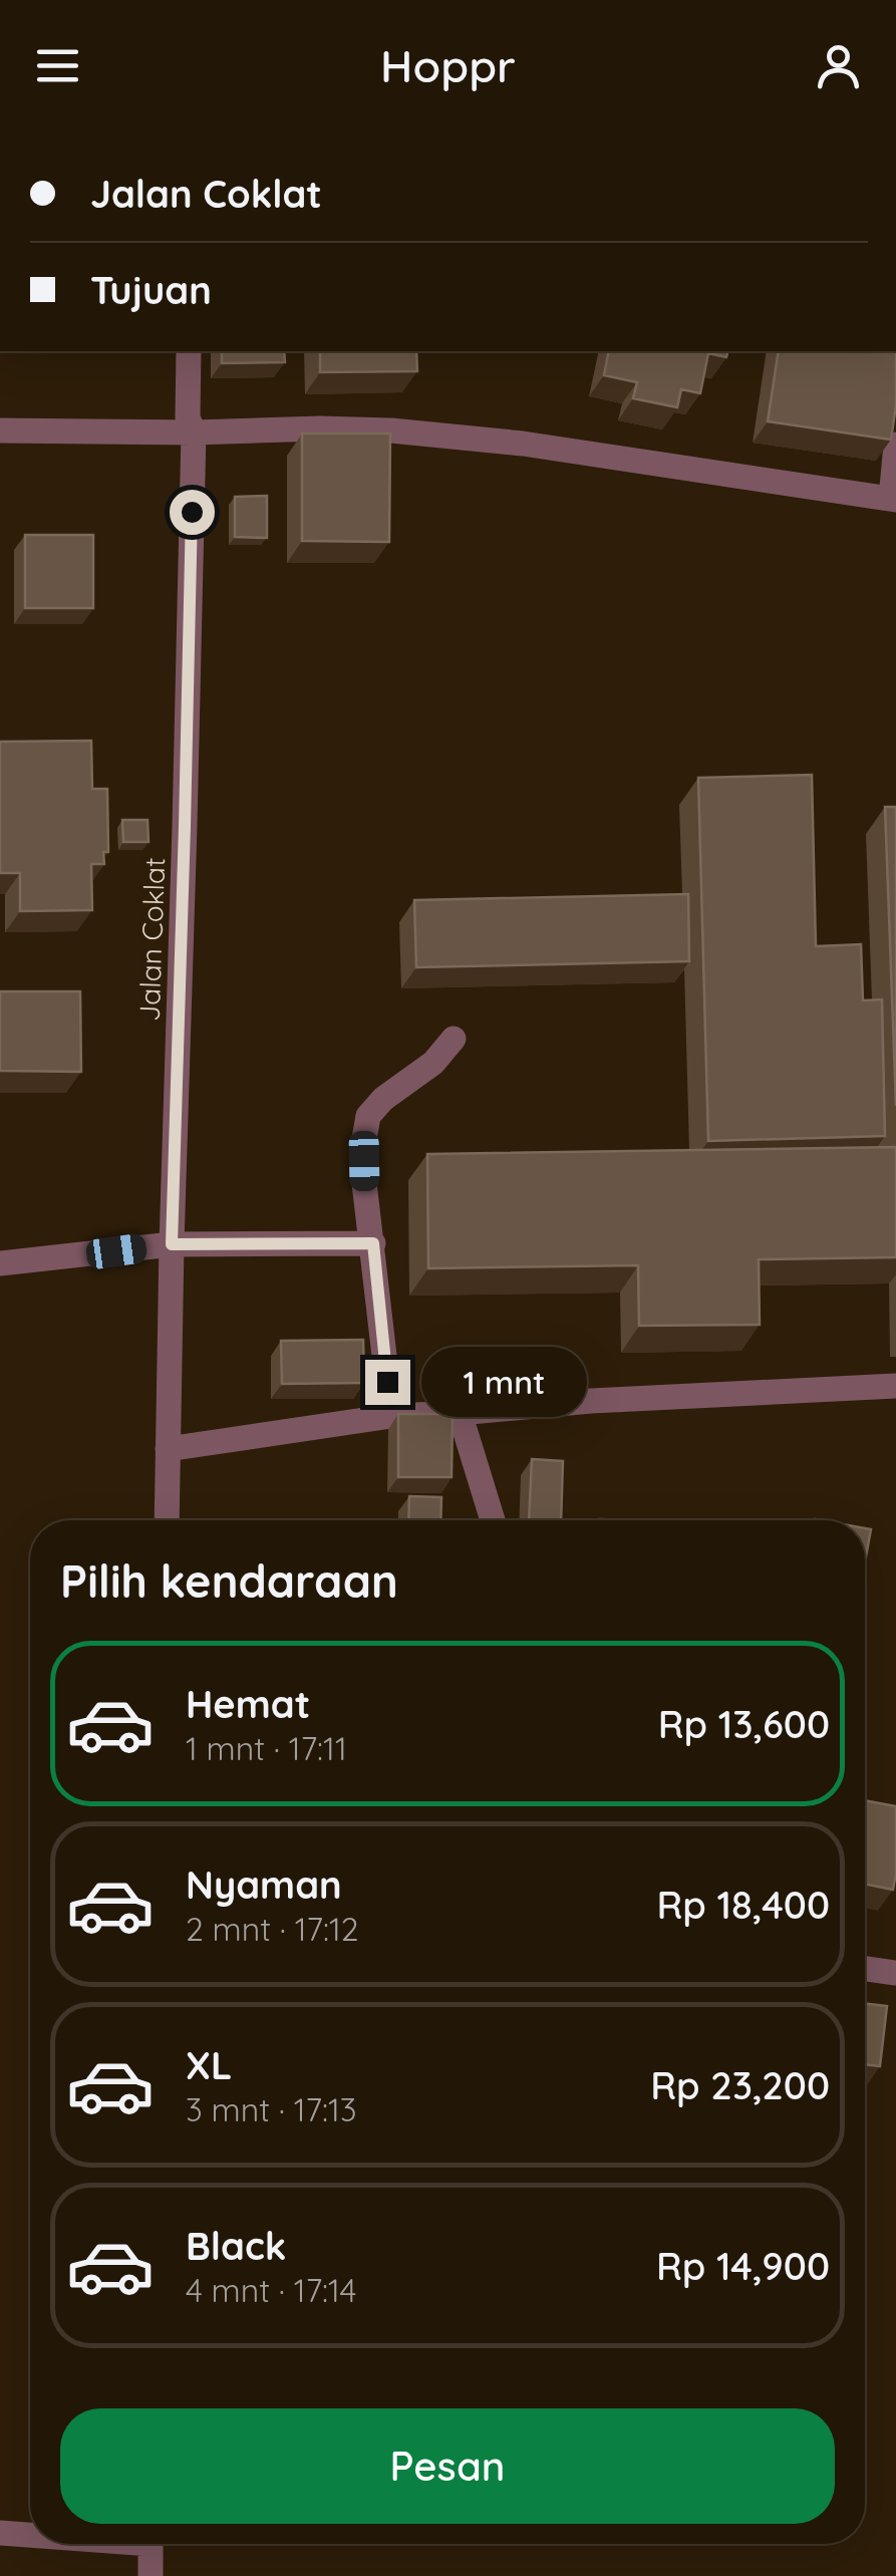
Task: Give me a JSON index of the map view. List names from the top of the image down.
{
  "streets": {
    "street": ["Jalan Coklat"]
  },
  "page": {
    "header": "Hoppr",
    "banner": ["Jalan Coklat", "Tujuan"],
    "bubble": "1 mnt",
    "heading": "Pilih kendaraan",
    "list": [
      {
        "name": "Hemat",
        "note": "1 mnt · 17:11",
        "value": "Rp 13,600"
      },
      {
        "name": "Nyaman",
        "note": "2 mnt · 17:12",
        "value": "Rp 18,400"
      },
      {
        "name": "XL",
        "note": "3 mnt · 17:13",
        "value": "Rp 23,200"
      },
      {
        "name": "Black",
        "note": "4 mnt · 17:14",
        "value": "Rp 14,900"
      }
    ],
    "buttons": "Pesan"
  }
}
